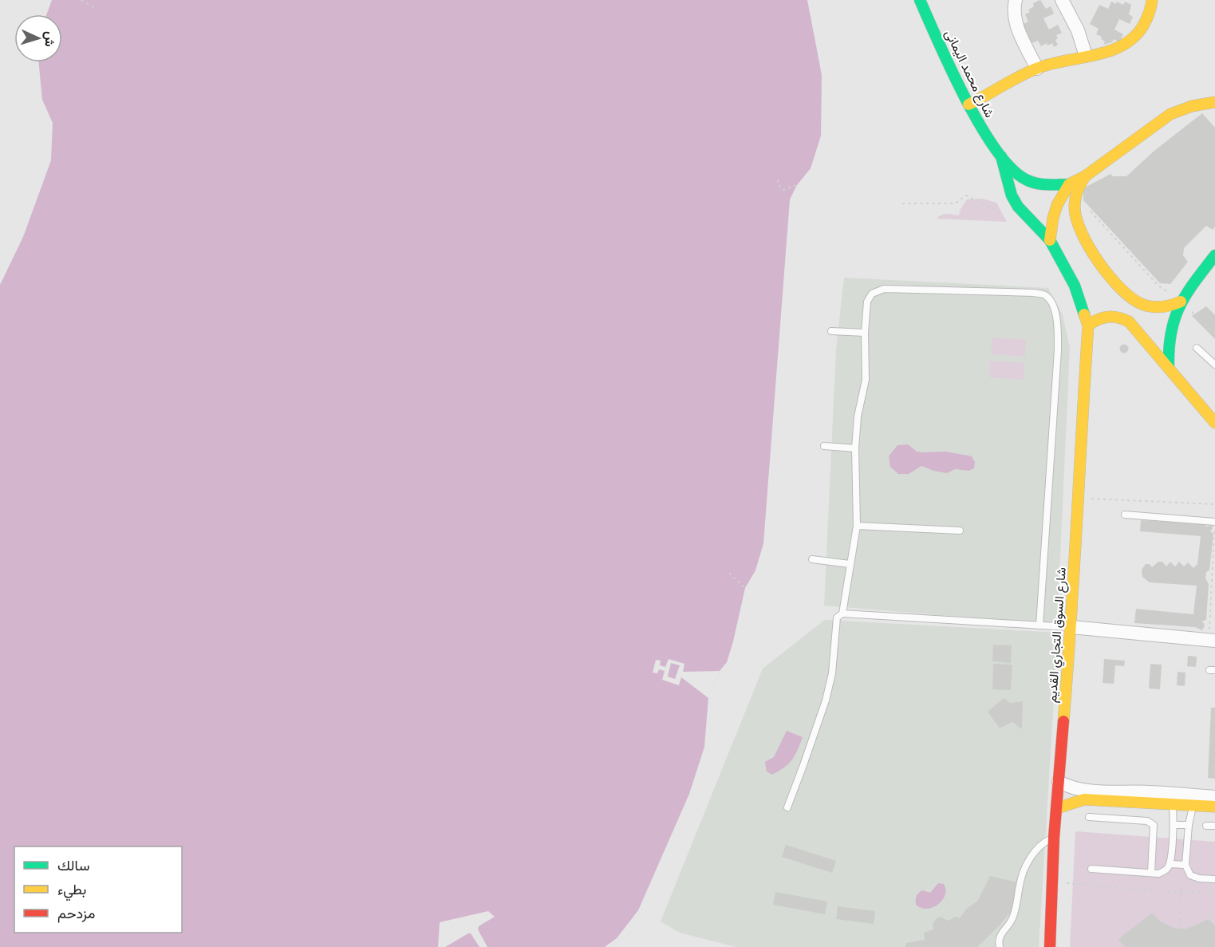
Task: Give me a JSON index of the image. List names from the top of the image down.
{
  "streets": {
    "main road": ["شارع محمد اليمانى", "شارع السوق التجاري القديم"]
  },
  "crossings": [
    ["شارع محمد اليمانى", "شارع السوق التجاري القديم"]
  ],
  "legend": ["سالك", "بطيء", "مزدحم"],
  "north": "right"
}
